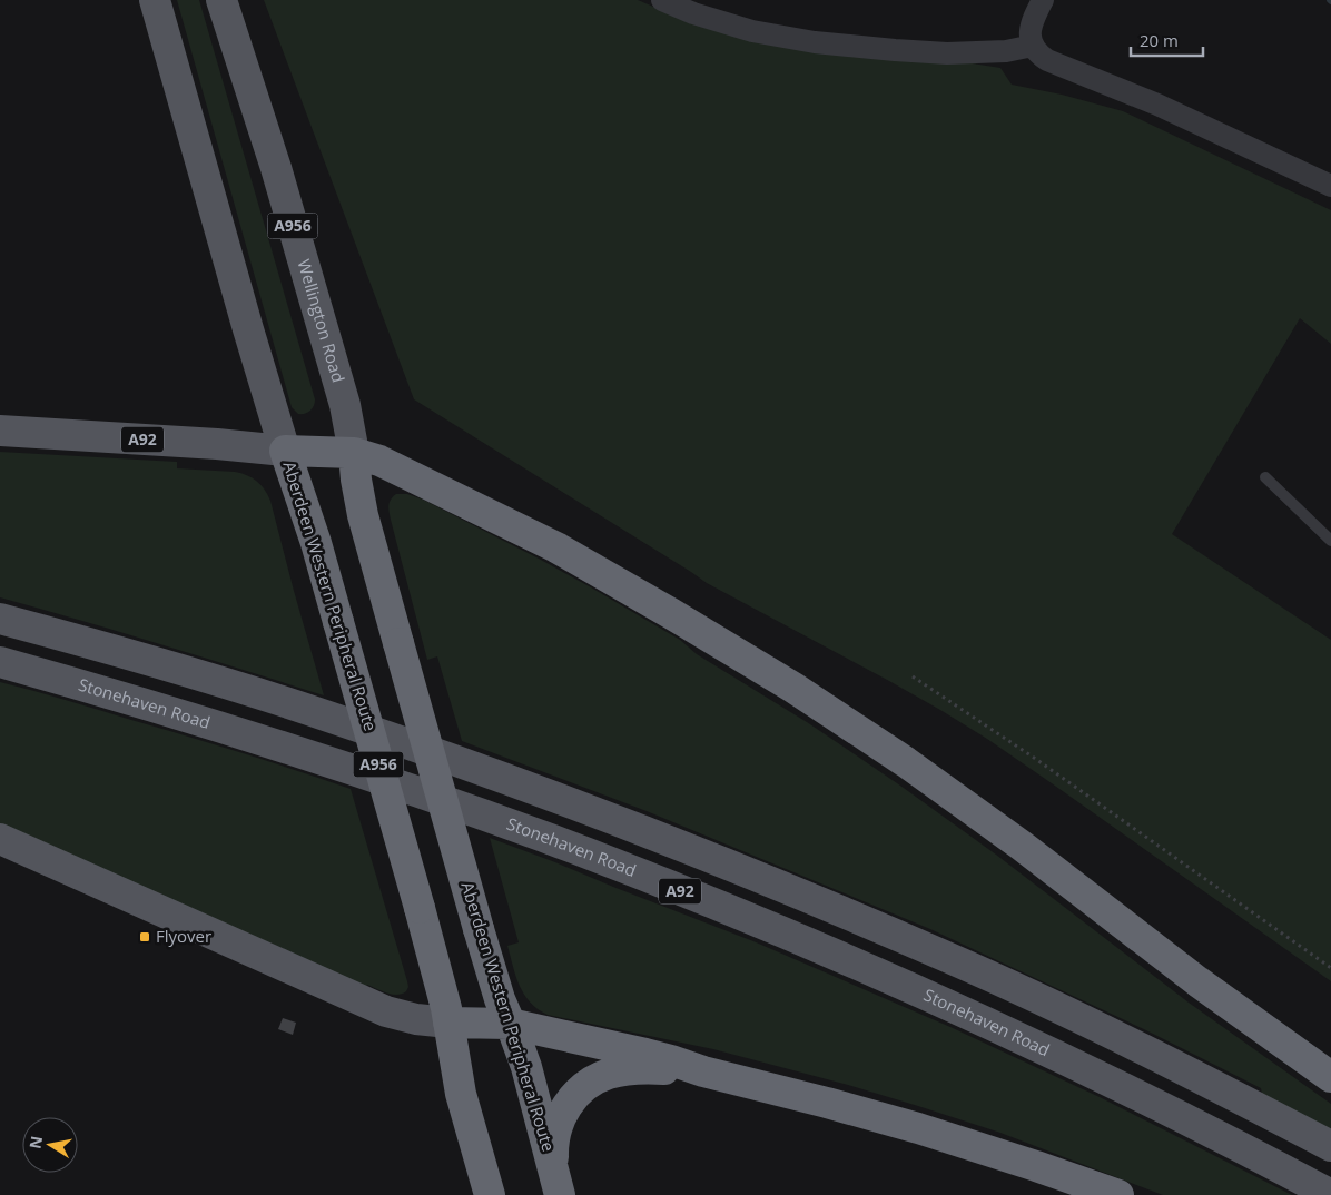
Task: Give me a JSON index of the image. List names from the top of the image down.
{
  "streets": {
    "highway": ["A956", "A92", "Aberdeen Western Peripheral Route"],
    "main road": ["Wellington Road", "Stonehaven Road"]
  },
  "crossings": [
    ["A956", "A92"],
    ["A956", "Aberdeen Western Peripheral Route"],
    ["Wellington Road", "A92"],
    ["Wellington Road", "Aberdeen Western Peripheral Route"],
    ["A92", "Aberdeen Western Peripheral Route"]
  ],
  "places": {
    "transit": ["Flyover"]
  },
  "scale_bar": "20 m",
  "north": "left"
}
